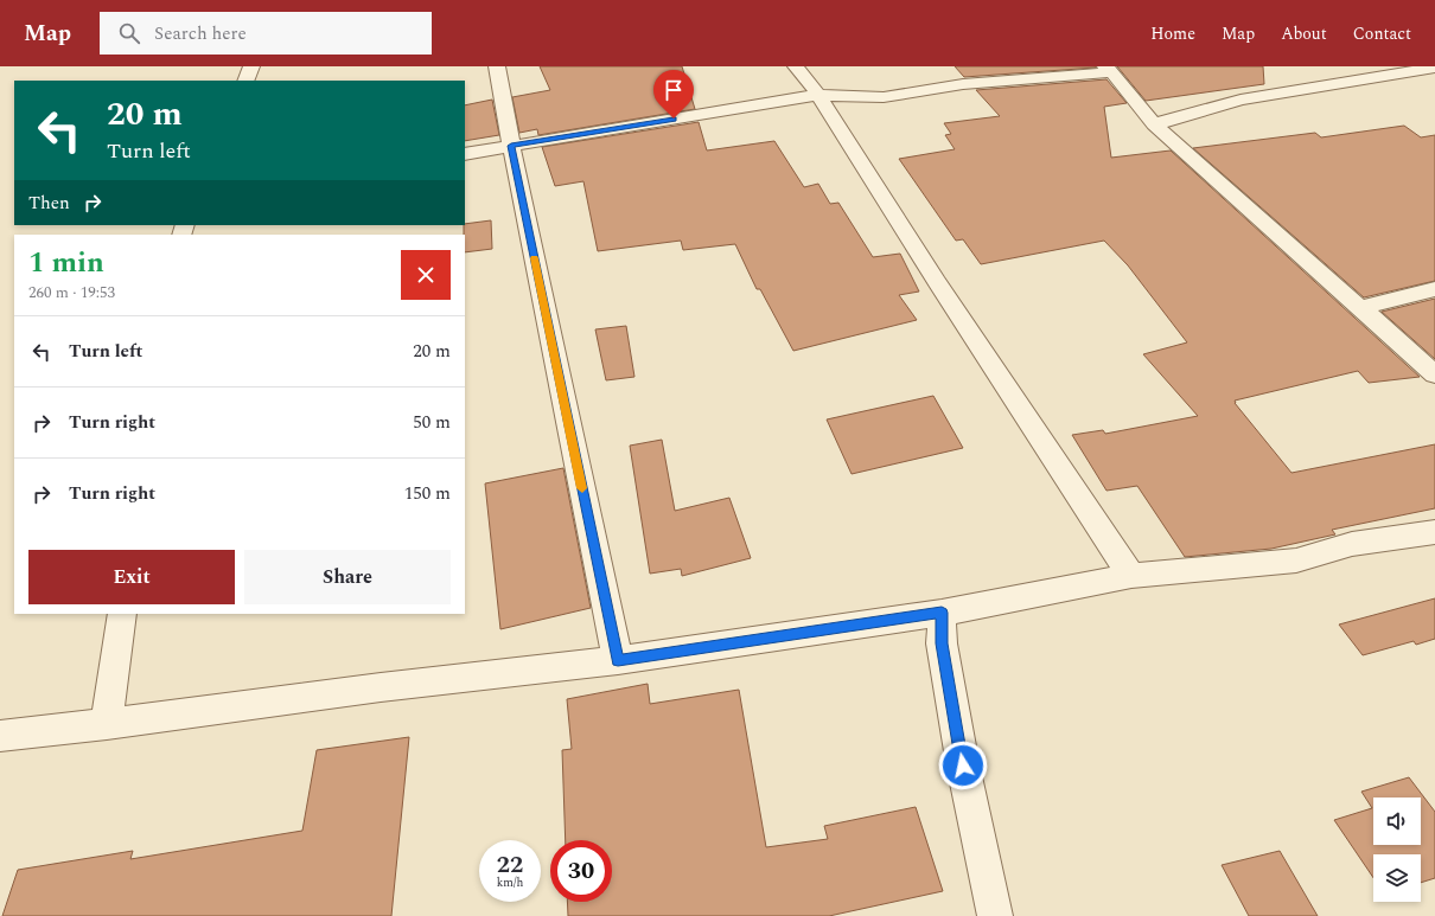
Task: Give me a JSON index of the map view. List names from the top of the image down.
{
  "page": {
    "header": "Map",
    "search": "Search here",
    "nav": [
      "Home",
      "Map",
      "About",
      "Contact"
    ],
    "turn": ["20 m", "Turn left"],
    "then": "Then",
    "heading": ["1 min", "260 m · 19:53"],
    "list": [
      {
        "name": "Turn left",
        "value": "20 m"
      },
      {
        "name": "Turn right",
        "value": "50 m"
      },
      {
        "name": "Turn right",
        "value": "150 m"
      }
    ],
    "buttons": ["Exit", "Share"],
    "speed": "22 km/h",
    "limit": "30"
  }
}
